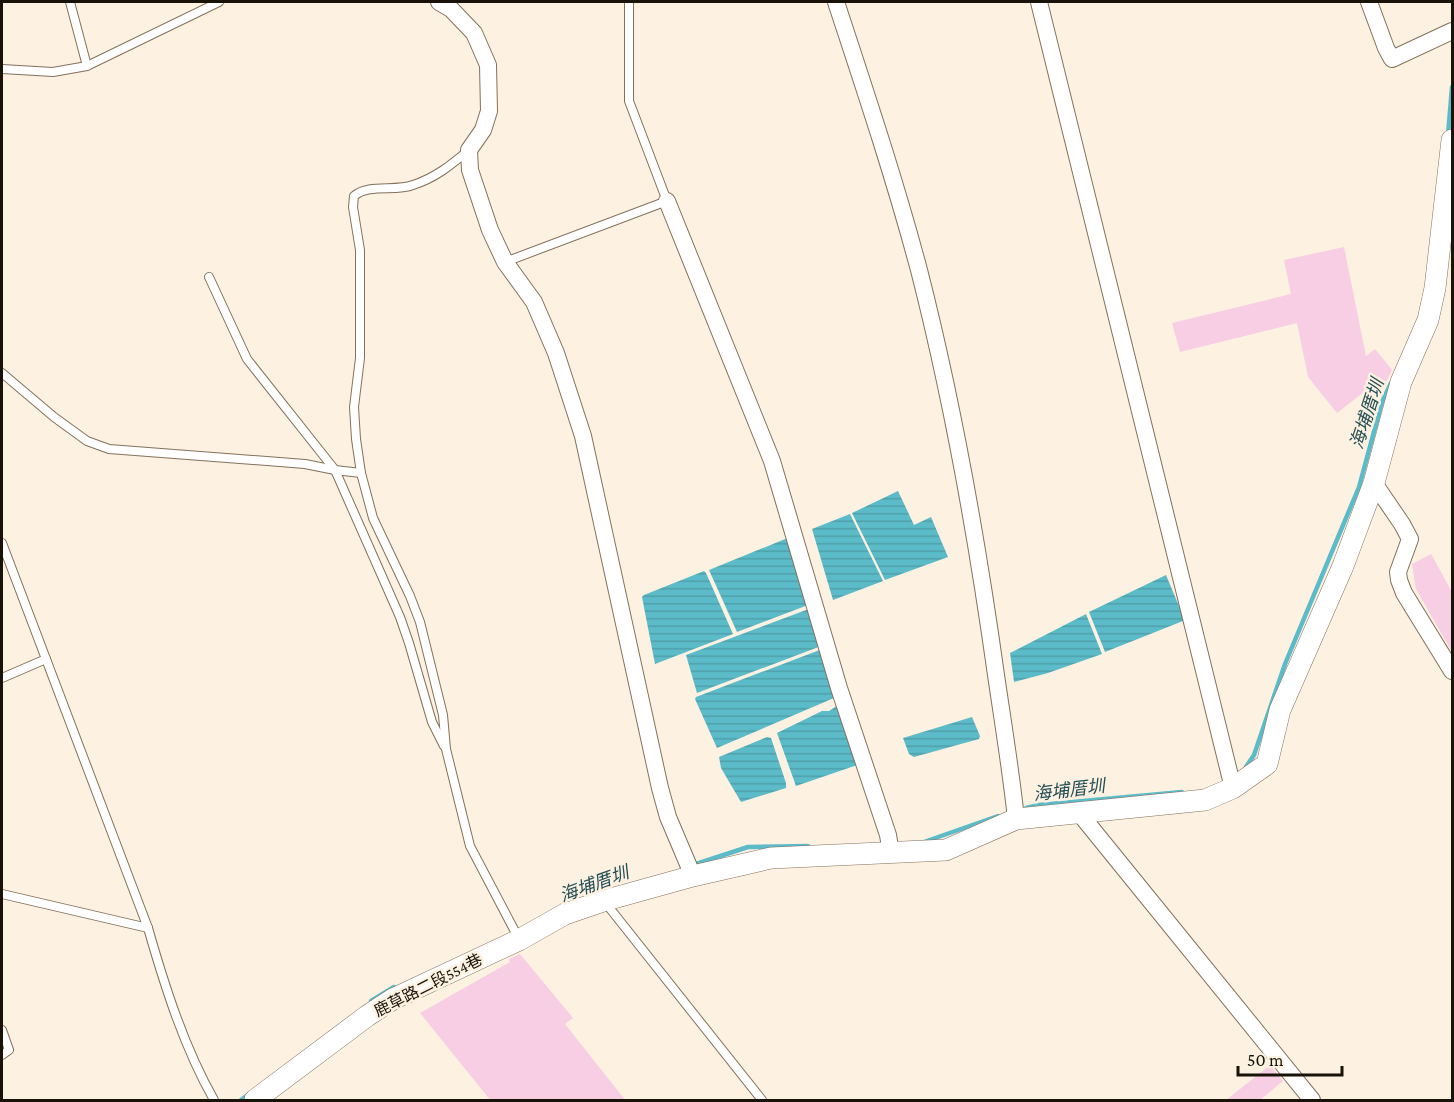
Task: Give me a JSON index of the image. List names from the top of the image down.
{
  "streets": {
    "street": ["鹿草路二段554巷"]
  },
  "water": ["海埔厝圳"],
  "scale_bar": "50 m"
}
